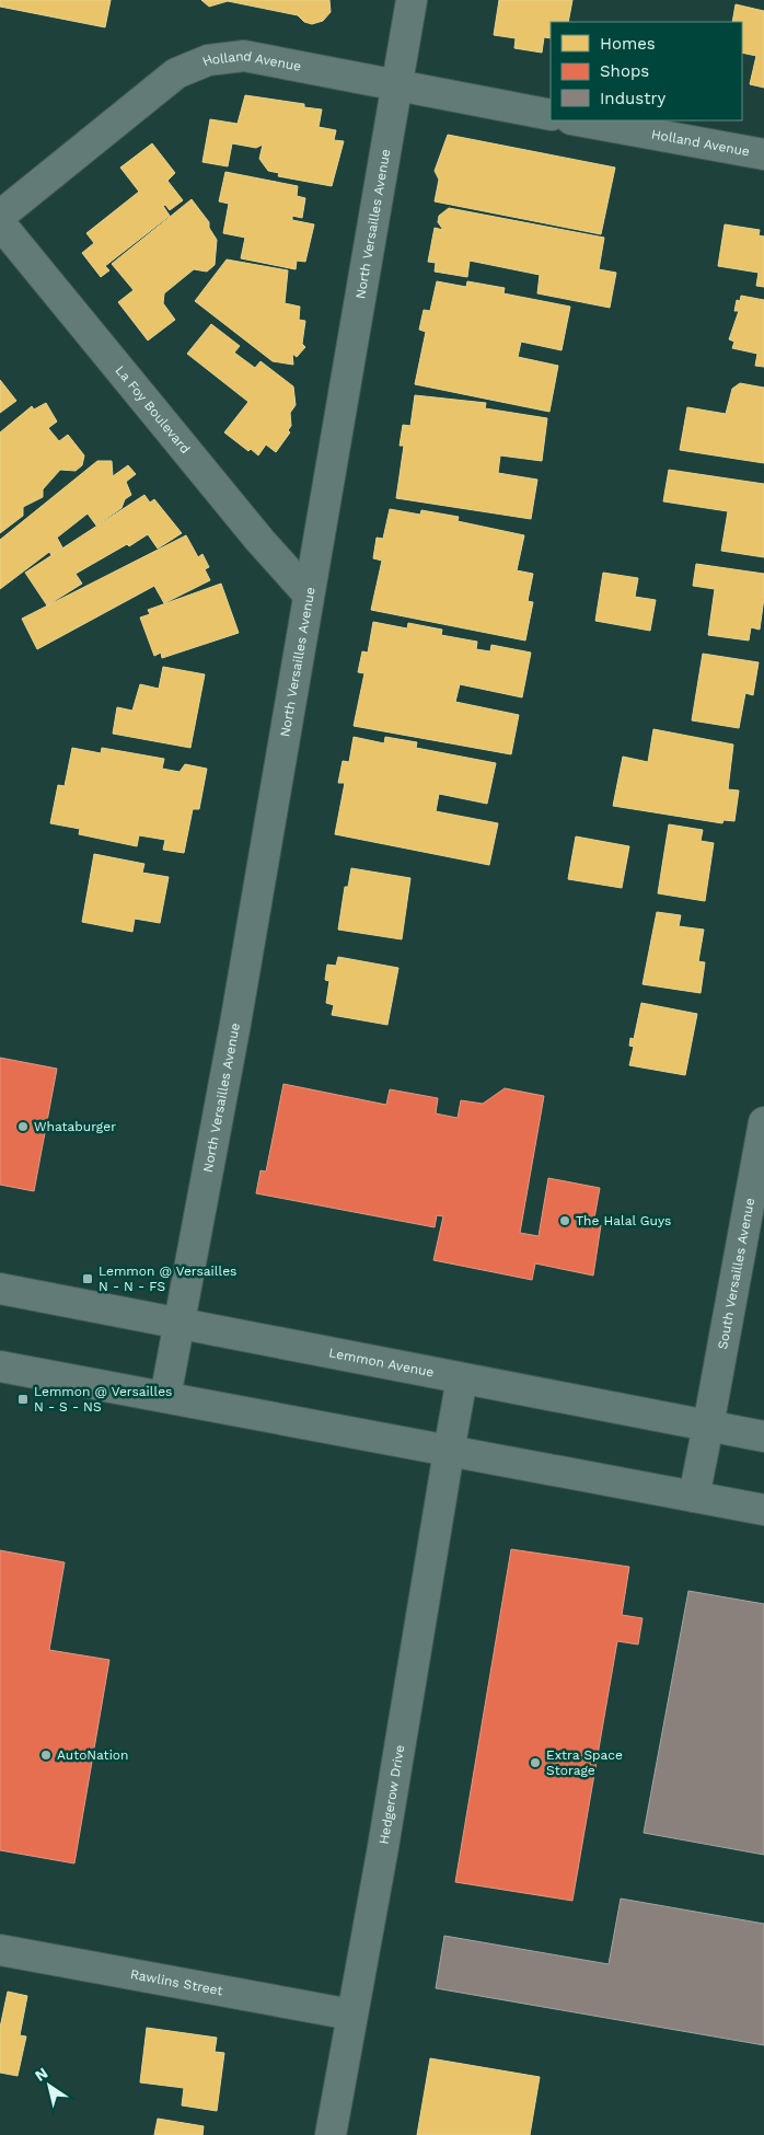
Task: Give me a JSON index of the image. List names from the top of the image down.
{
  "streets": {
    "street": [
      "Holland Avenue",
      "North Versailles Avenue",
      "La Foy Boulevard",
      "South Versailles Avenue",
      "Lemmon Avenue",
      "Hedgerow Drive",
      "Rawlins Street"
    ]
  },
  "crossings": [
    ["Holland Avenue", "North Versailles Avenue"],
    ["North Versailles Avenue", "La Foy Boulevard"],
    ["North Versailles Avenue", "Lemmon Avenue"],
    ["South Versailles Avenue", "Lemmon Avenue"],
    ["Lemmon Avenue", "Hedgerow Drive"],
    ["Hedgerow Drive", "Rawlins Street"]
  ],
  "places": {
    "other": [
      "Whataburger",
      "The Halal Guys",
      "AutoNation",
      "Extra Space Storage"
    ],
    "transit": ["Lemmon @ Versailles N - N - FS", "Lemmon @ Versailles N - S - NS"]
  },
  "legend": ["Homes", "Shops", "Industry"],
  "north": "top left"
}
